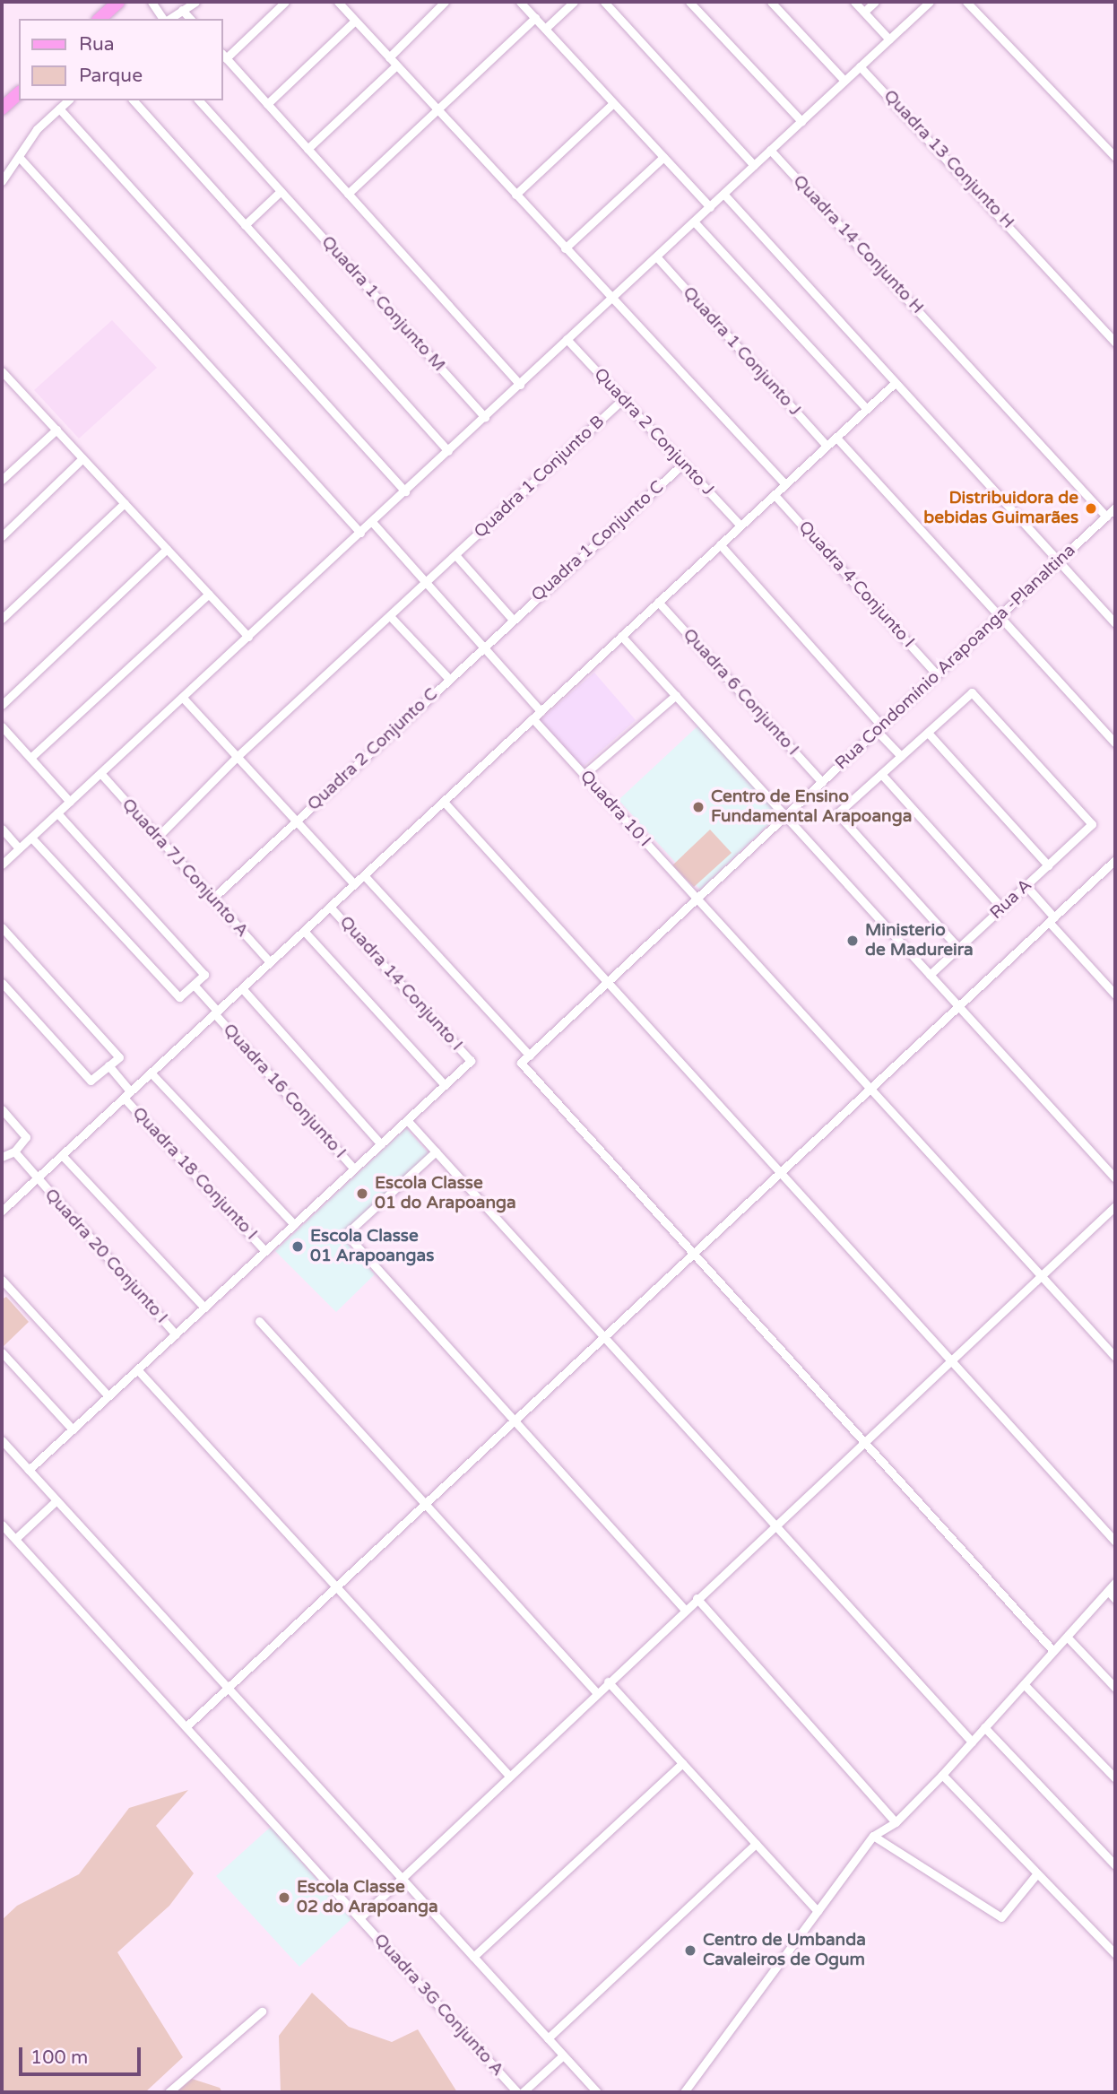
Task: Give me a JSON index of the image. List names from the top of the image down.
{
  "streets": {
    "street": [
      "Quadra 13 Conjunto H",
      "Quadra 14 Conjunto H",
      "Quadra 1 Conjunto M",
      "Quadra 1 Conjunto J",
      "Quadra 2 Conjunto J",
      "Quadra 1 Conjunto B",
      "Quadra 1 Conjunto C",
      "Quadra 4 Conjunto I",
      "Rua Condomínio Arapoanga -Planaltina",
      "Quadra 6 Conjunto I",
      "Quadra 2 Conjunto C",
      "Quadra 10 I",
      "Quadra 7J Conjunto A",
      "Rua A",
      "Quadra 14 Conjunto I",
      "Quadra 16 Conjunto I",
      "Quadra 18 Conjunto I",
      "Quadra 20 Conjunto I",
      "Quadra 3G Conjunto A"
    ]
  },
  "crossings": [
    ["Quadra 14 Conjunto H", "Rua Condomínio Arapoanga -Planaltina"],
    ["Quadra 2 Conjunto J", "Quadra 1 Conjunto B"],
    ["Quadra 2 Conjunto J", "Quadra 1 Conjunto C"],
    ["Quadra 1 Conjunto B", "Quadra 7J Conjunto A"],
    ["Quadra 1 Conjunto C", "Quadra 2 Conjunto C"],
    ["Quadra 4 Conjunto I", "Rua Condomínio Arapoanga -Planaltina"],
    ["Rua Condomínio Arapoanga -Planaltina", "Quadra 6 Conjunto I"],
    ["Rua Condomínio Arapoanga -Planaltina", "Quadra 10 I"],
    ["Quadra 2 Conjunto C", "Quadra 7J Conjunto A"]
  ],
  "places": [
    "Distribuidora de bebidas Guimarães",
    "Centro de Ensino Fundamental Arapoanga",
    "Ministerio de Madureira",
    "Escola Classe 01 do Arapoanga",
    "Escola Classe 01 Arapoangas",
    "Escola Classe 02 do Arapoanga",
    "Centro de Umbanda Cavaleiros de Ogum"
  ],
  "legend": ["Rua", "Parque"],
  "scale_bar": "100 m"
}
